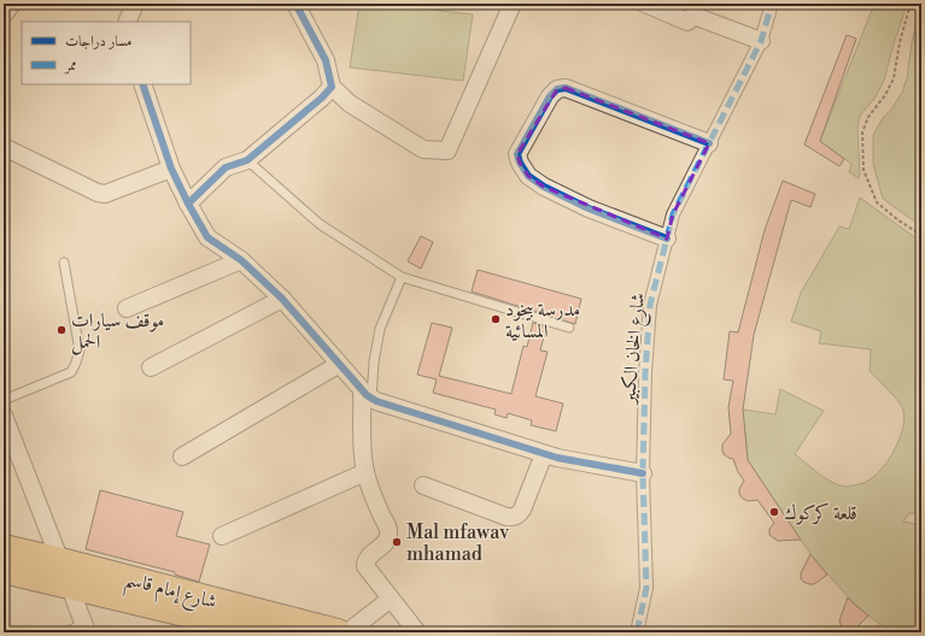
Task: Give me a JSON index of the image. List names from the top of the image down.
{
  "streets": {
    "main road": ["شارع إمام قاسم"],
    "street": ["شارع الخان الكبير"]
  },
  "places": [
    "مدرسة بيخود المسائية",
    "موقف سيارات الحمل",
    "قلعة كركوك",
    "Mal mfawav mhamad"
  ],
  "legend": ["مسار دراجات", "ممر"]
}
